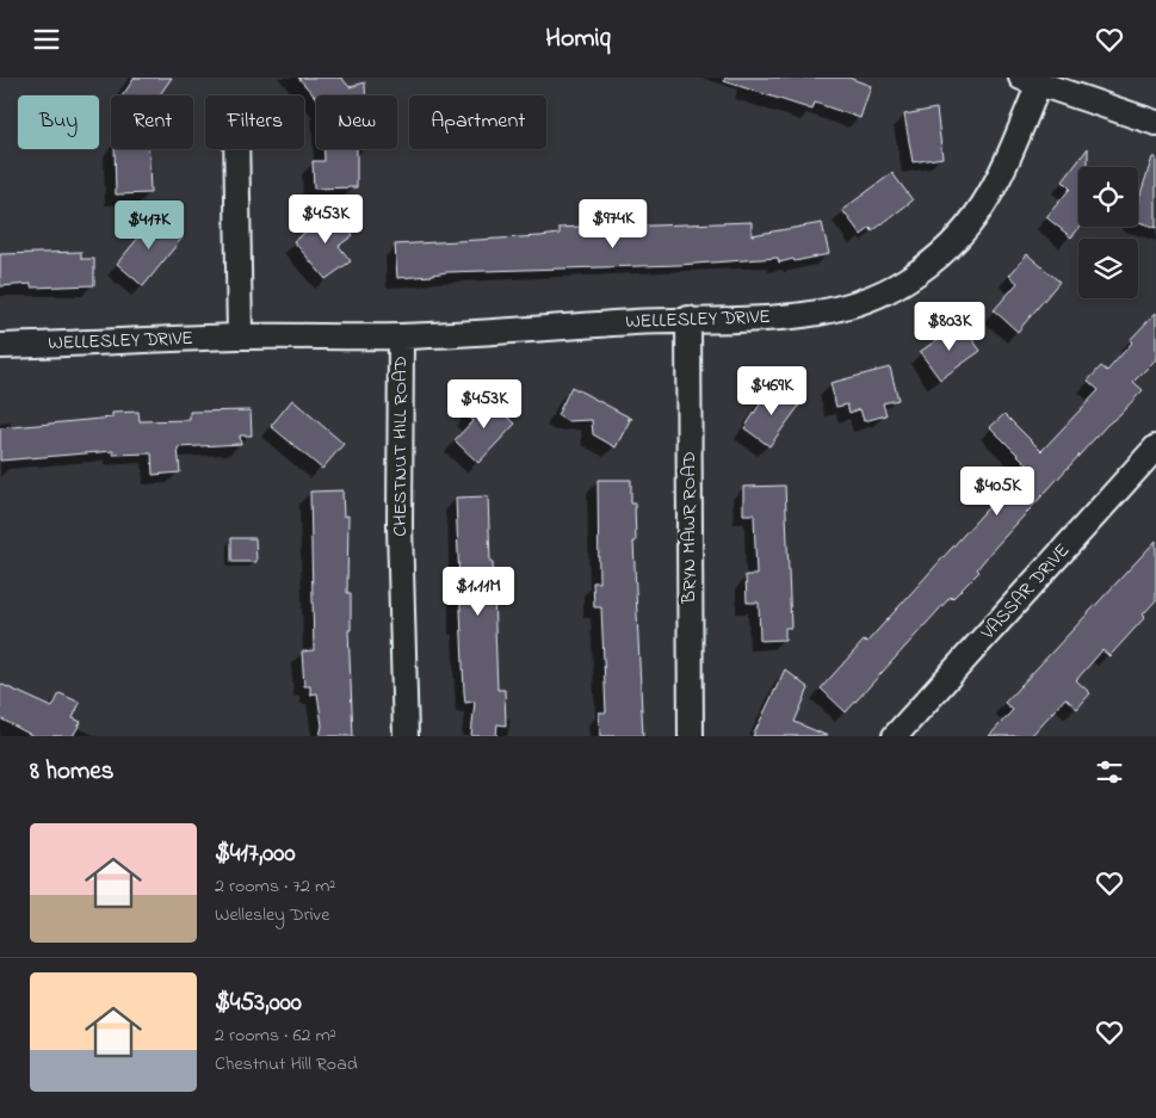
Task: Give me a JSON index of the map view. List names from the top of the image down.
{
  "streets": {
    "street": [
      "WELLESLEY DRIVE",
      "CHESTNUT HILL ROAD",
      "BRYN MAWR ROAD",
      "VASSAR DRIVE"
    ]
  },
  "crossings": [
    ["WELLESLEY DRIVE", "CHESTNUT HILL ROAD"],
    ["WELLESLEY DRIVE", "BRYN MAWR ROAD"]
  ],
  "page": {
    "header": "Homiq",
    "chip": [
      "Buy",
      "Rent",
      "Filters",
      "New",
      "Apartment"
    ],
    "price": [
      "$453K",
      "$974K",
      "$417K",
      "$803K",
      "$469K",
      "$453K",
      "$405K",
      "$1.11M"
    ],
    "heading": "8 homes",
    "list": [
      {
        "name": "$417,000",
        "note": "2 rooms · 72 m² · Wellesley Drive"
      },
      {
        "name": "$453,000",
        "note": "2 rooms · 62 m² · Chestnut Hill Road"
      }
    ]
  }
}
